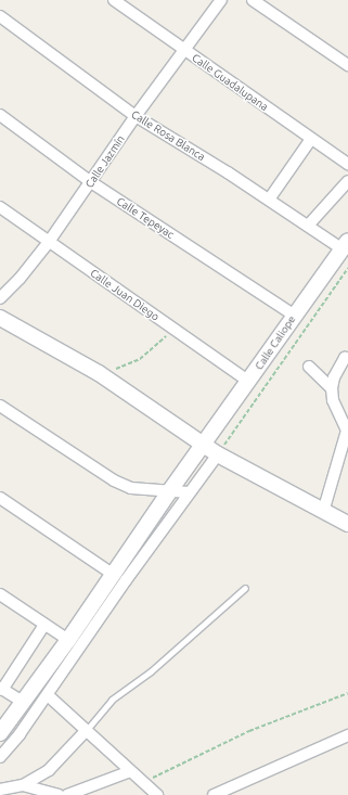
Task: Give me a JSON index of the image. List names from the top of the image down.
{
  "streets": {
    "street": [
      "Calle Guadalupana",
      "Calle Rosa Blanca",
      "Calle Jazmín",
      "Calle Tepeyac",
      "Calle Juan Diego",
      "Calle Caliope"
    ]
  },
  "crossings": [
    ["Calle Guadalupana", "Calle Jazmín"],
    ["Calle Rosa Blanca", "Calle Jazmín"],
    ["Calle Rosa Blanca", "Calle Caliope"],
    ["Calle Jazmín", "Calle Tepeyac"],
    ["Calle Jazmín", "Calle Juan Diego"],
    ["Calle Tepeyac", "Calle Caliope"],
    ["Calle Juan Diego", "Calle Caliope"]
  ]
}
